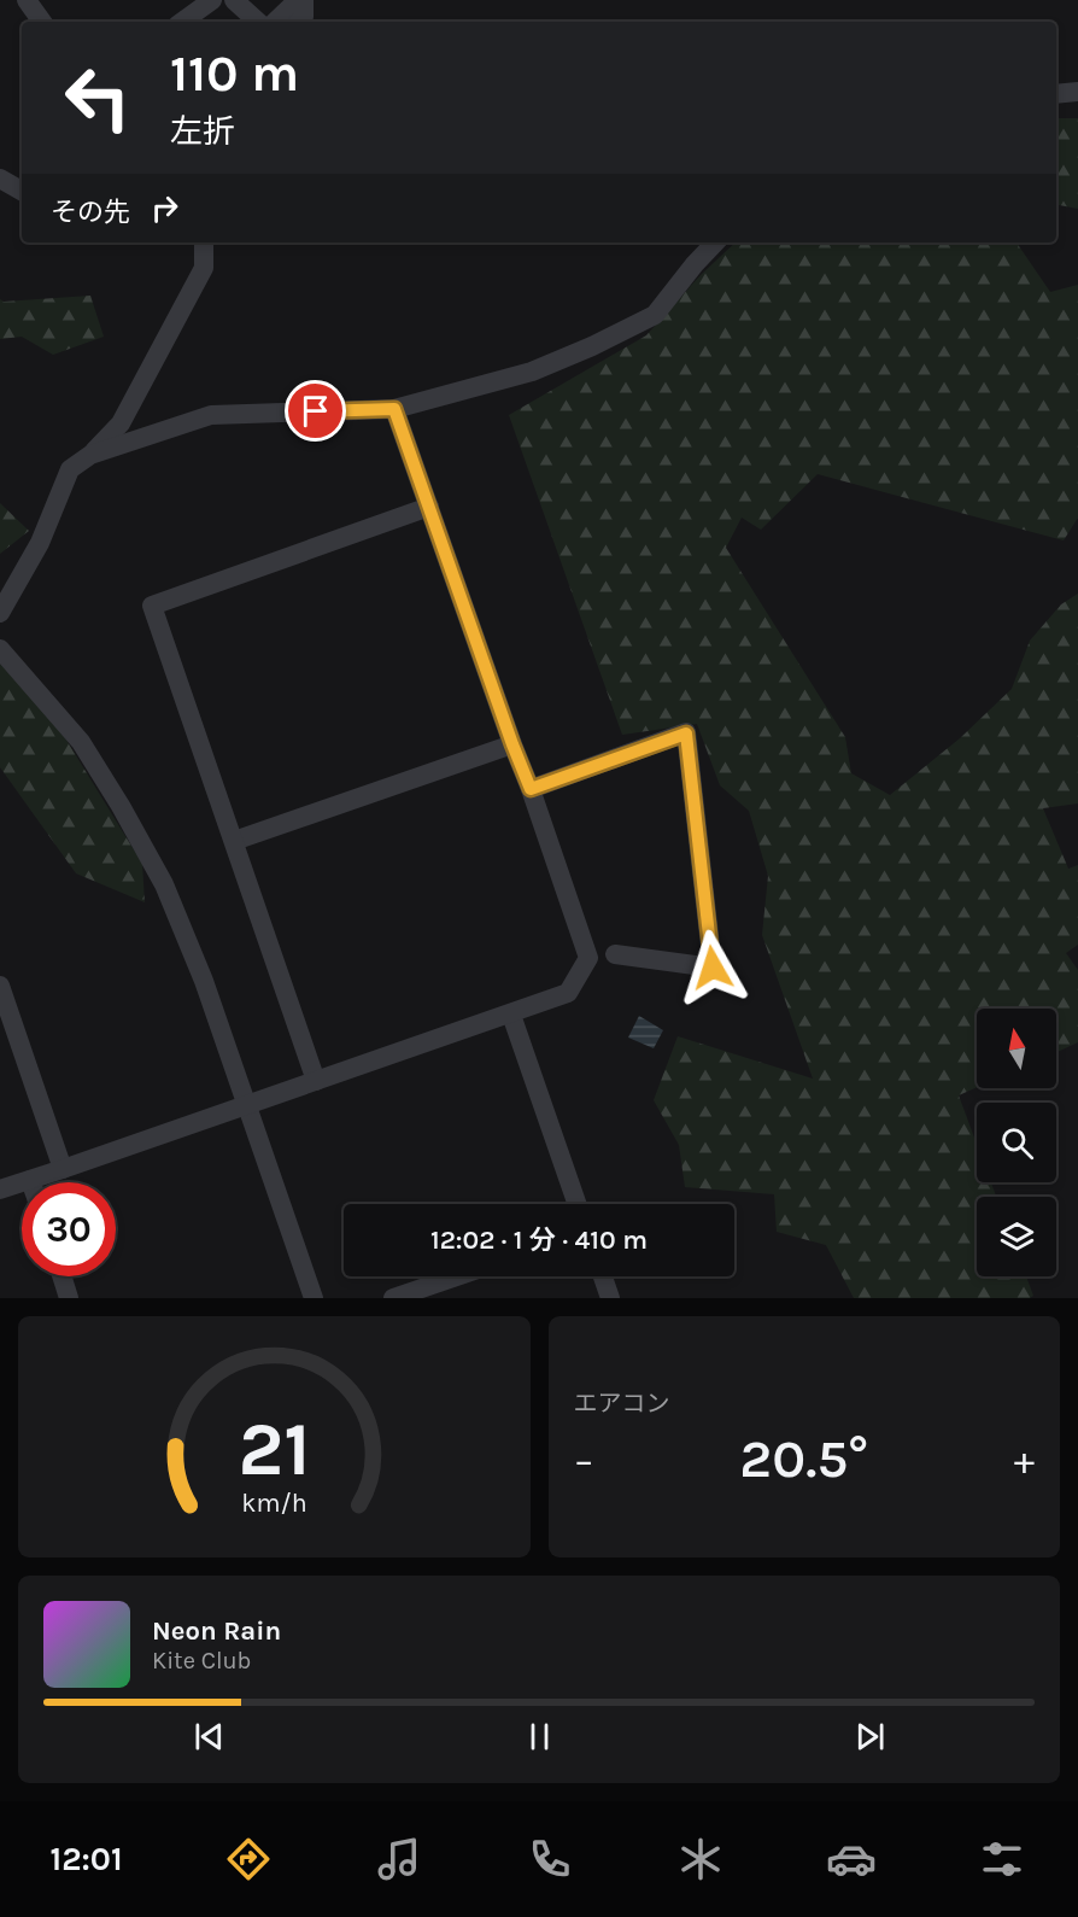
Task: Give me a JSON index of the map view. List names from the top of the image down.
{
  "north": "top",
  "page": {
    "turn": ["110 m", "左折"],
    "then": "その先",
    "limit": "30",
    "trip": "12:02 · 1 分 · 410 m",
    "tile": "エアコン",
    "heat": ["−", "20.5°", "+"],
    "song": ["Neon Rain", "Kite Club"],
    "tabs": "12:01",
    "gauge": ["21", "km/h"]
  }
}
